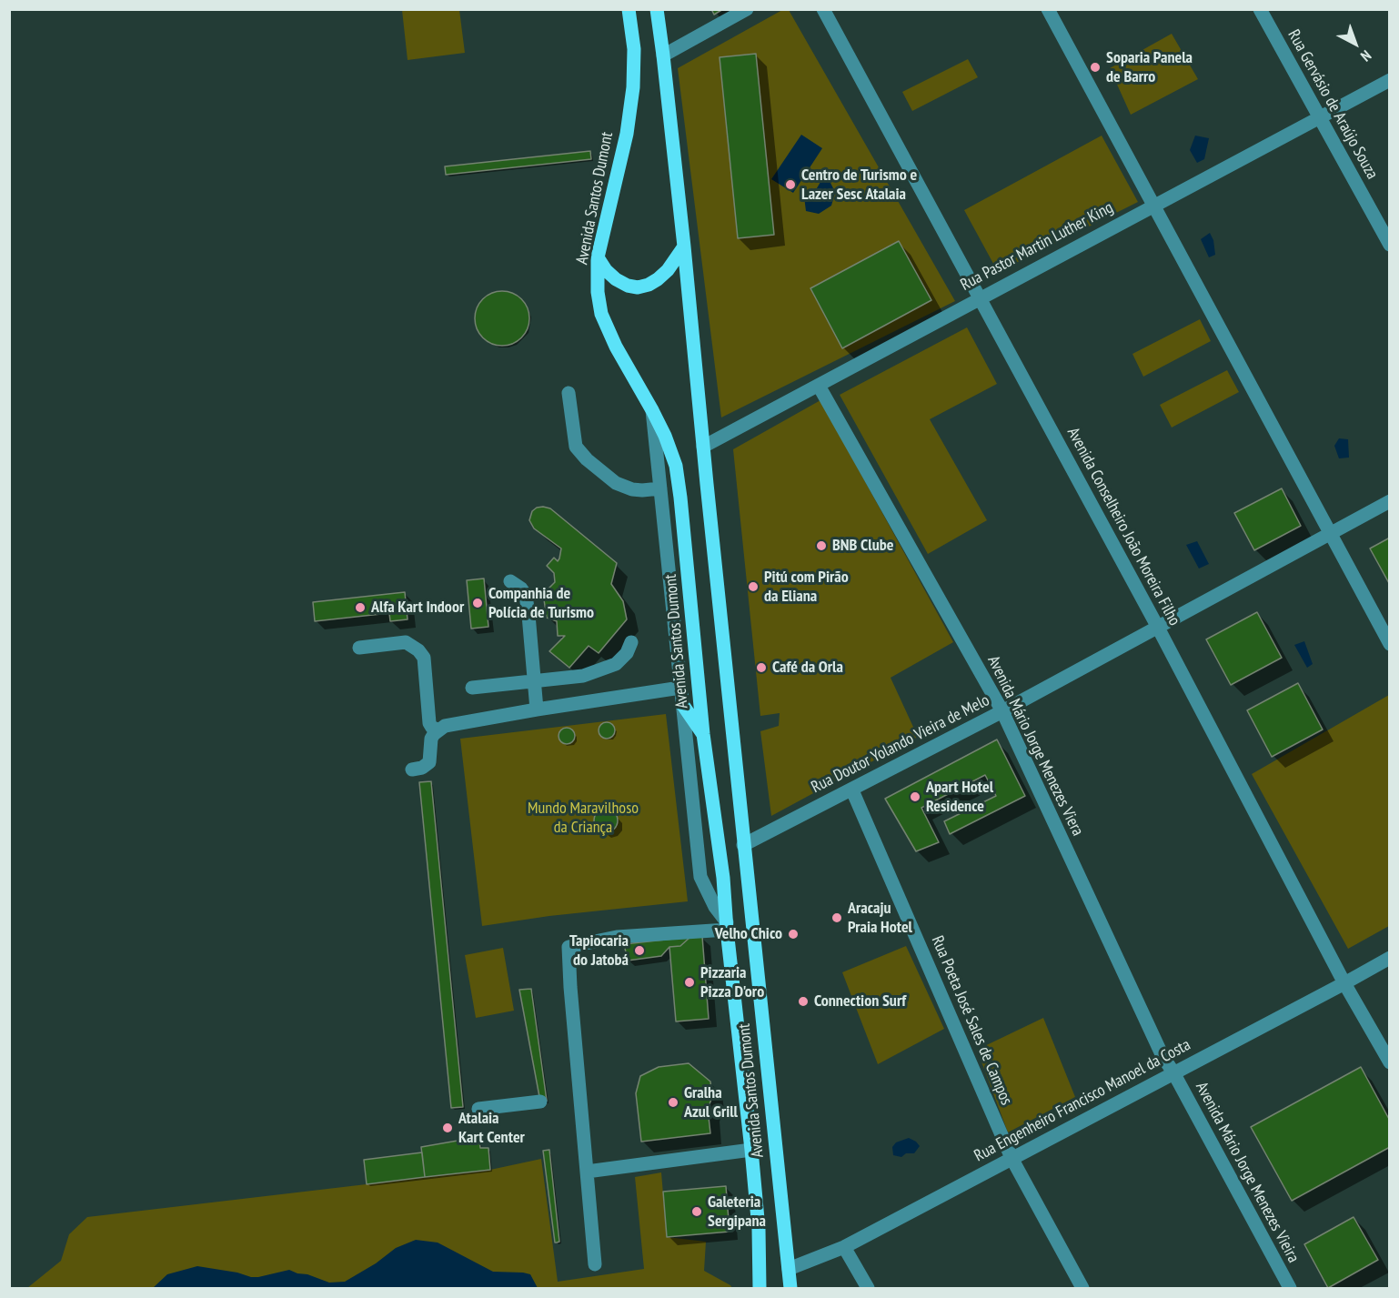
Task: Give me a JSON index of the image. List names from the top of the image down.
{
  "streets": {
    "main road": ["Avenida Santos Dumont"],
    "street": [
      "Rua Gervásio de Araújo Souza",
      "Rua Pastor Martin Luther King",
      "Avenida Conselheiro João Moreira Filho",
      "Rua Doutor Yolando Vieira de Melo",
      "Avenida Mário Jorge Menezes Viera",
      "Rua Poeta José Sales de Campos",
      "Rua Engenheiro Francisco Manoel da Costa",
      "Avenida Mário Jorge Menezes Vieira"
    ]
  },
  "crossings": [
    ["Rua Gervásio de Araújo Souza", "Rua Pastor Martin Luther King"],
    ["Avenida Santos Dumont", "Rua Pastor Martin Luther King"],
    ["Avenida Santos Dumont", "Rua Doutor Yolando Vieira de Melo"],
    ["Avenida Santos Dumont", "Rua Engenheiro Francisco Manoel da Costa"],
    ["Rua Pastor Martin Luther King", "Avenida Conselheiro João Moreira Filho"],
    ["Rua Pastor Martin Luther King", "Avenida Mário Jorge Menezes Viera"],
    ["Avenida Conselheiro João Moreira Filho", "Rua Doutor Yolando Vieira de Melo"],
    ["Avenida Conselheiro João Moreira Filho", "Rua Engenheiro Francisco Manoel da Costa"],
    ["Rua Doutor Yolando Vieira de Melo", "Avenida Mário Jorge Menezes Viera"],
    ["Rua Doutor Yolando Vieira de Melo", "Rua Poeta José Sales de Campos"],
    ["Avenida Mário Jorge Menezes Viera", "Rua Engenheiro Francisco Manoel da Costa"],
    ["Avenida Mário Jorge Menezes Viera", "Avenida Mário Jorge Menezes Vieira"],
    ["Rua Poeta José Sales de Campos", "Rua Engenheiro Francisco Manoel da Costa"],
    ["Rua Engenheiro Francisco Manoel da Costa", "Avenida Mário Jorge Menezes Vieira"]
  ],
  "parks": ["Mundo Maravilhoso da Criança"],
  "places": [
    "Soparia Panela de Barro",
    "Centro de Turismo e Lazer Sesc Atalaia",
    "BNB Clube",
    "Pitú com Pirão da Eliana",
    "Companhia de Polícia de Turismo",
    "Alfa Kart Indoor",
    "Café da Orla",
    "Apart Hotel Residence",
    "Aracaju Praia Hotel",
    "Velho Chico",
    "Tapiocaria do Jatobá",
    "Pizzaria Pizza D'oro",
    "Connection Surf",
    "Gralha Azul Grill",
    "Atalaia Kart Center",
    "Galeteria Sergipana"
  ],
  "north": "bottom right"
}
